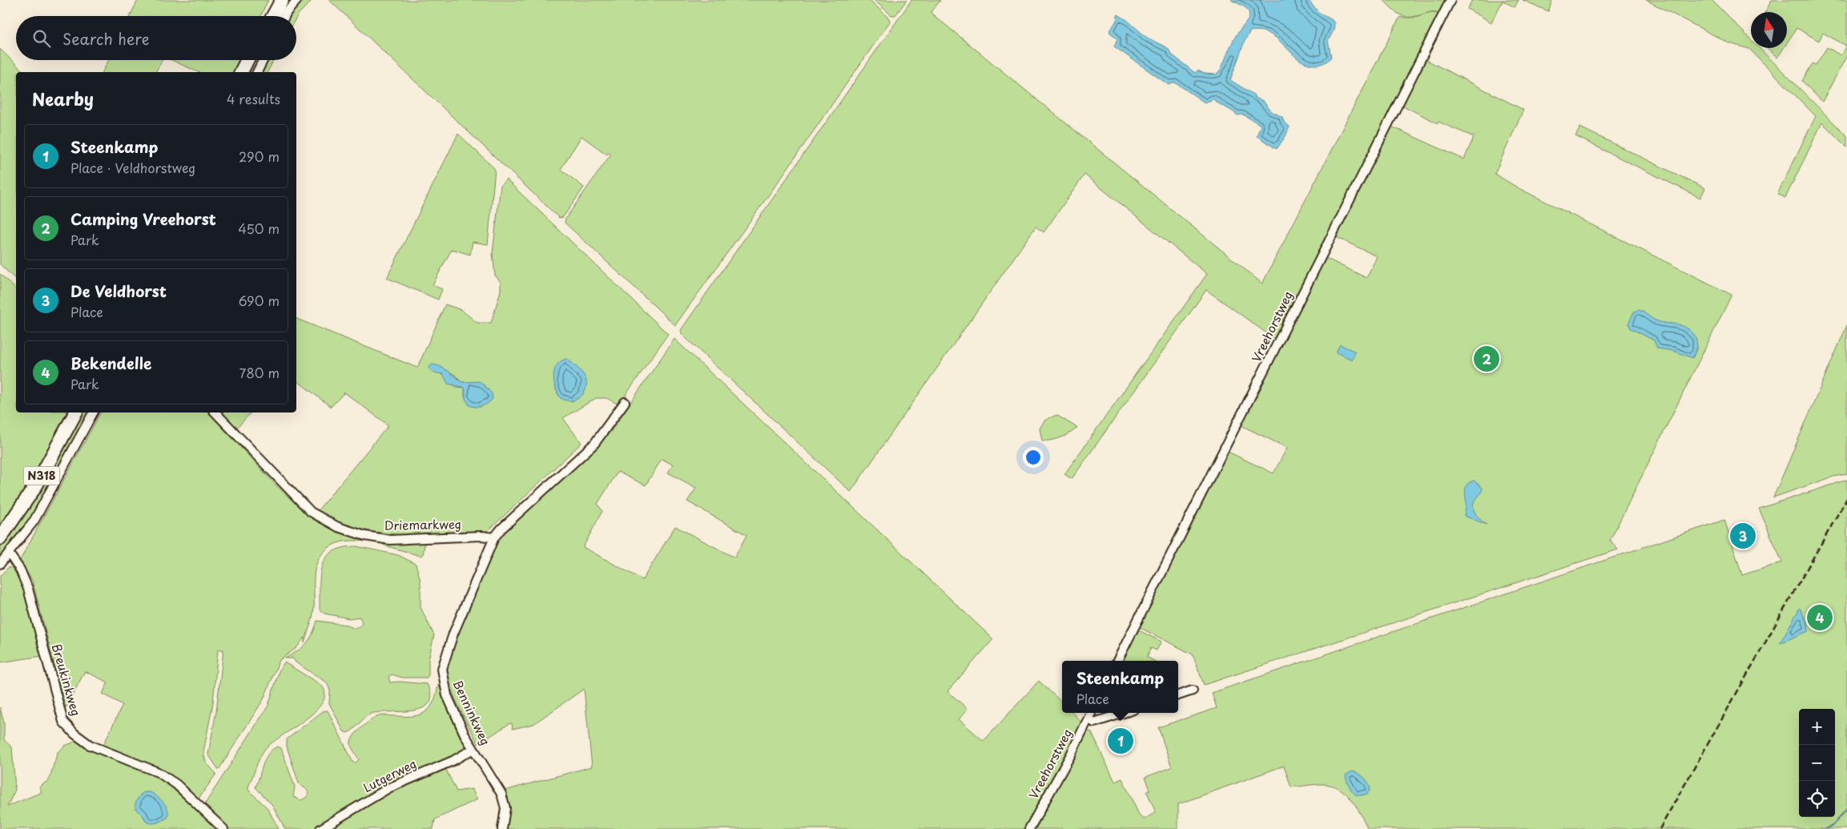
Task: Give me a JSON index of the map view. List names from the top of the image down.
{
  "streets": {
    "main road": ["N318"],
    "street": [
      "Vreehorstweg",
      "Driemarkweg",
      "Breukinkweg",
      "Benninkweg",
      "Lutgerweg"
    ]
  },
  "crossings": [
    ["Driemarkweg", "Benninkweg"],
    ["Benninkweg", "Lutgerweg"]
  ],
  "north": "top",
  "page": {
    "search": "Search here",
    "heading": ["Nearby", "4 results"],
    "list": [
      {
        "mark": "1",
        "name": "Steenkamp",
        "note": "Place · Veldhorstweg",
        "value": "290 m"
      },
      {
        "mark": "2",
        "name": "Camping Vreehorst",
        "note": "Park",
        "value": "450 m"
      },
      {
        "mark": "3",
        "name": "De Veldhorst",
        "note": "Place",
        "value": "690 m"
      },
      {
        "mark": "4",
        "name": "Bekendelle",
        "note": "Park",
        "value": "780 m"
      }
    ],
    "pins": [
      "2",
      "3",
      "4",
      "1"
    ],
    "popup": ["Steenkamp", "Place"],
    "map_buttons": ["+", "−"]
  }
}
